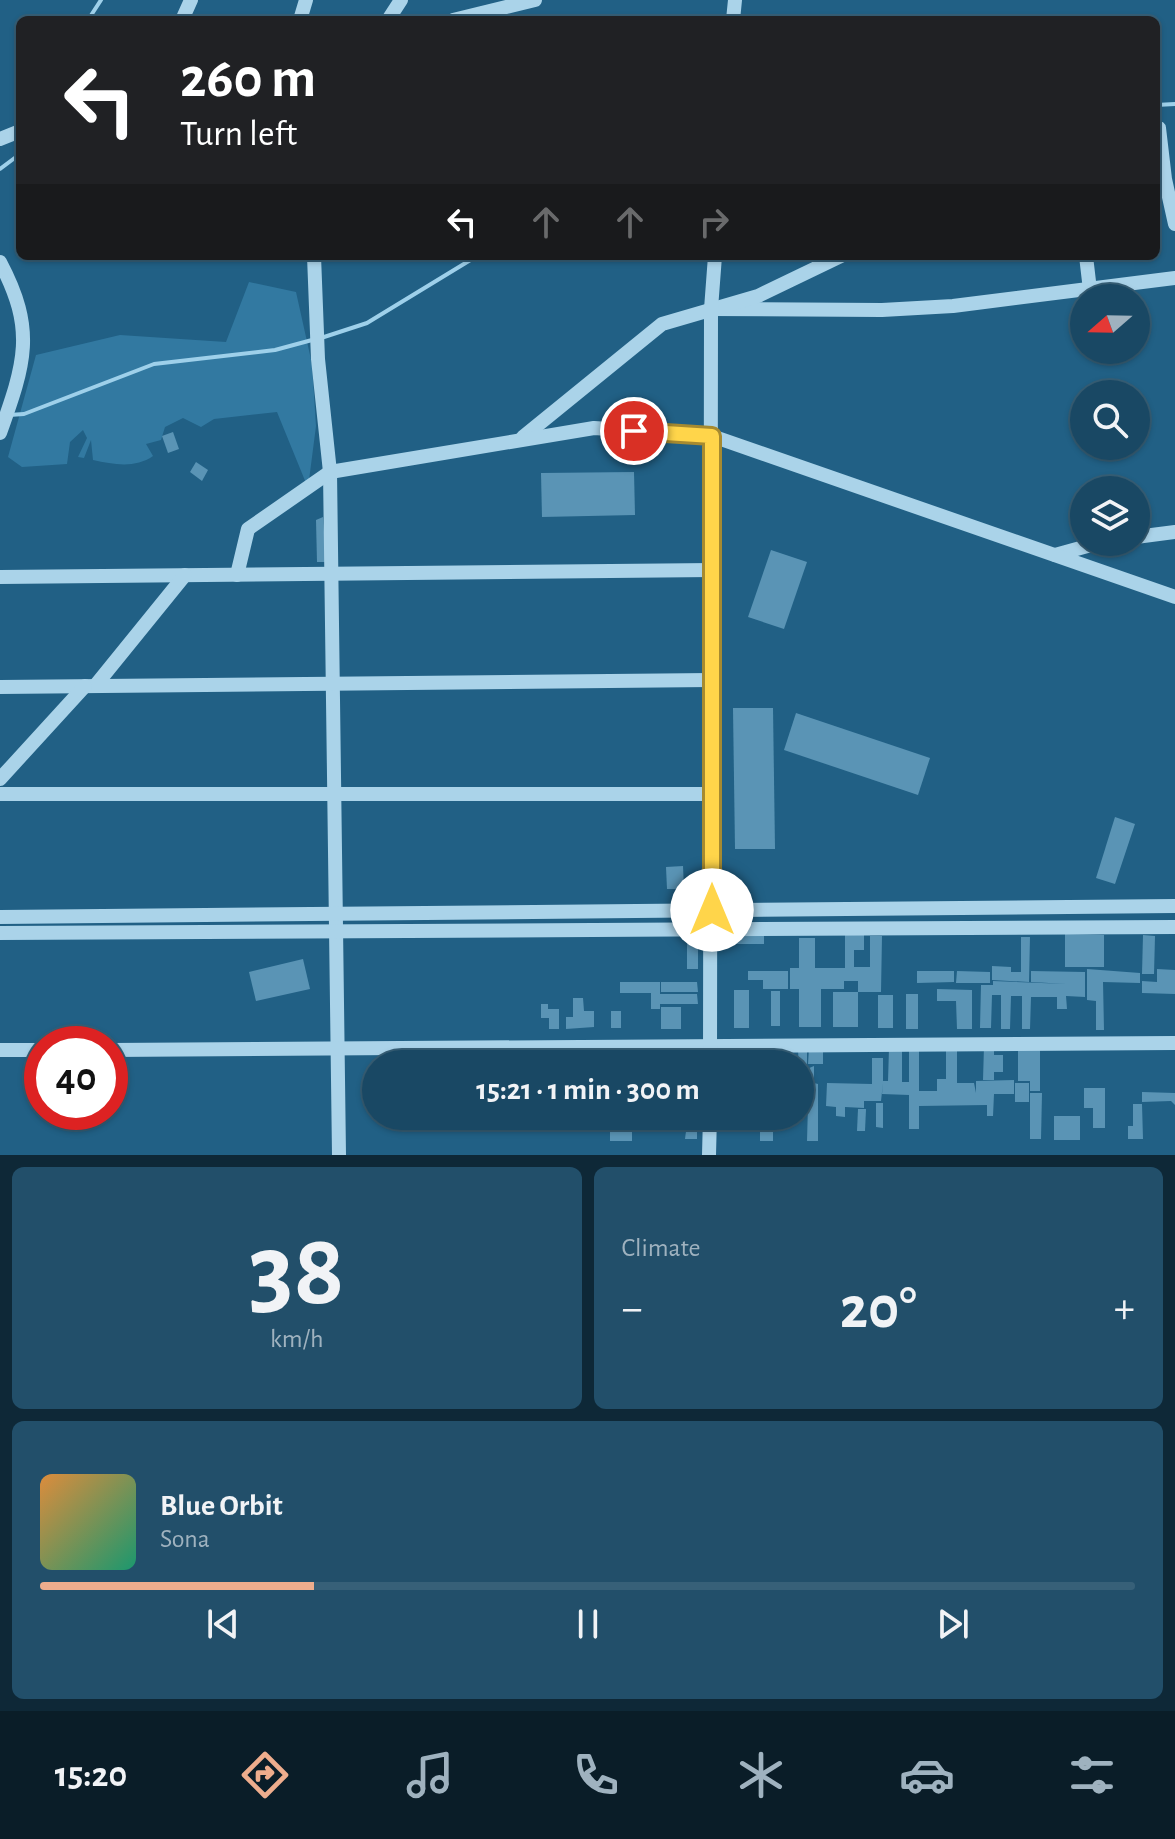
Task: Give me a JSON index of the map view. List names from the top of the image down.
{
  "north": "left",
  "page": {
    "turn": ["260 m", "Turn left"],
    "limit": "40",
    "trip": "15:21 · 1 min · 300 m",
    "tile": [
      ["38", "km/h"],
      "Climate"
    ],
    "heat": ["−", "20°", "+"],
    "song": ["Blue Orbit", "Sona"],
    "tabs": "15:20"
  }
}
